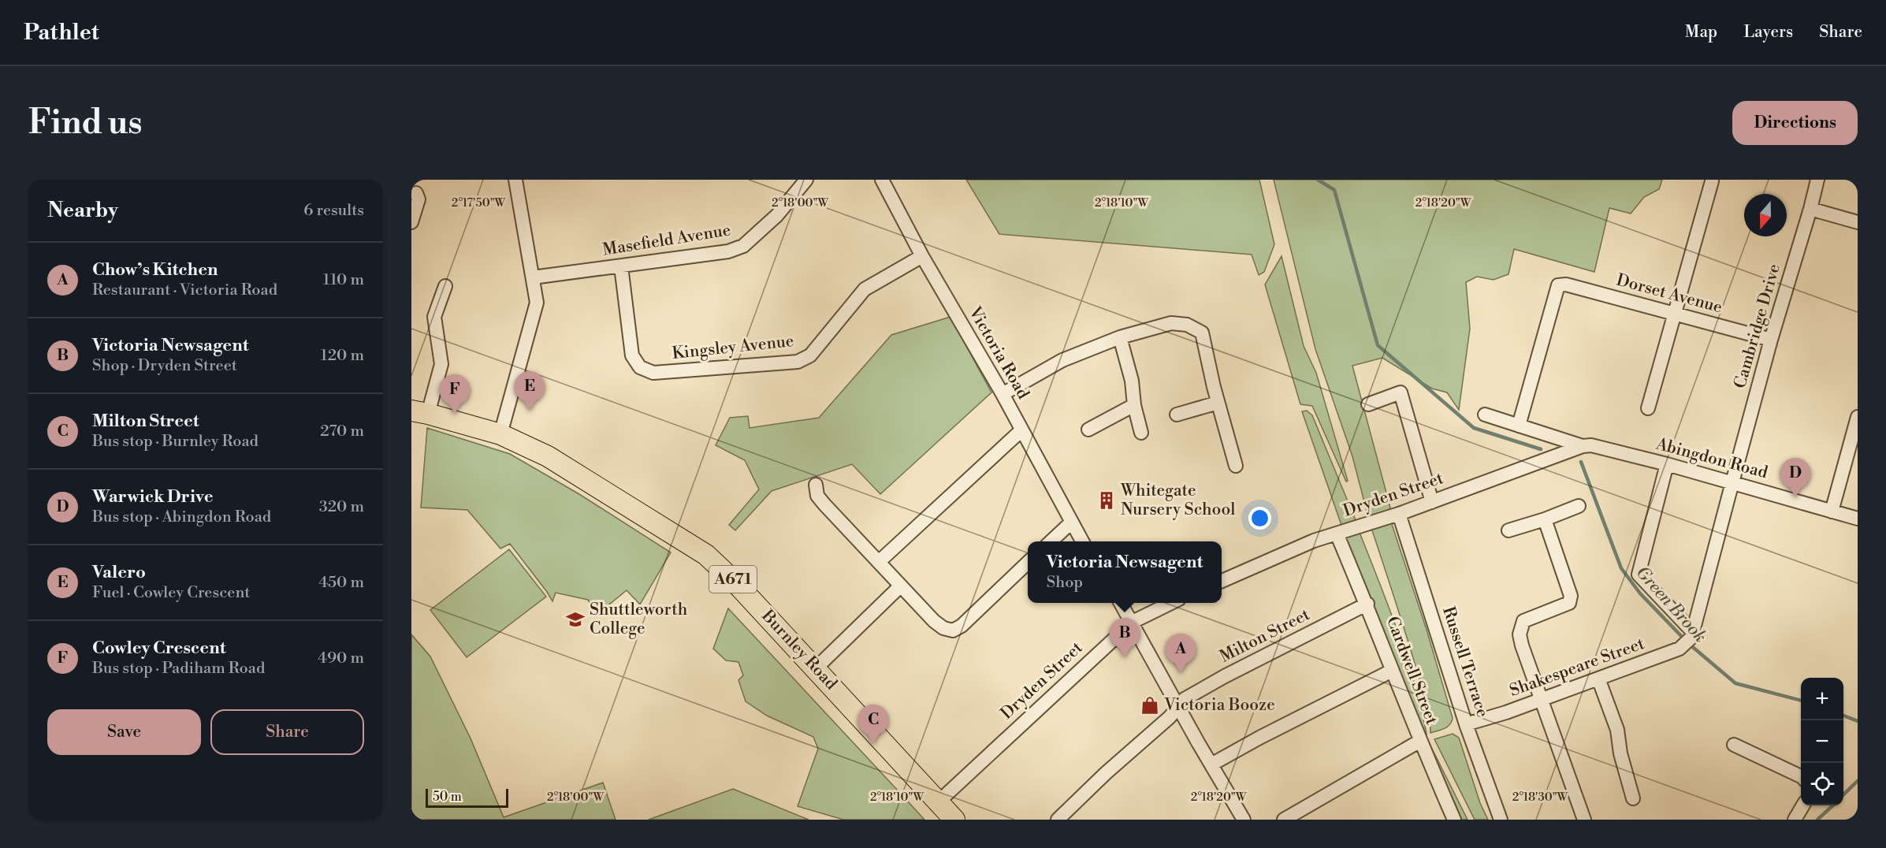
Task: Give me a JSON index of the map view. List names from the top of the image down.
{
  "streets": {
    "main road": ["A671", "Burnley Road"],
    "street": [
      "Masefield Avenue",
      "Dorset Avenue",
      "Cambridge Drive",
      "Kingsley Avenue",
      "Victoria Road",
      "Abingdon Road",
      "Dryden Street",
      "Milton Street",
      "Russell Terrace",
      "Shakespeare Street",
      "Cardwell Street"
    ]
  },
  "crossings": [
    ["Masefield Avenue", "Kingsley Avenue"],
    ["Dorset Avenue", "Cambridge Drive"],
    ["Dorset Avenue", "Abingdon Road"],
    ["Cambridge Drive", "Abingdon Road"],
    ["Cambridge Drive", "Shakespeare Street"],
    ["Kingsley Avenue", "Victoria Road"],
    ["Abingdon Road", "Dryden Street"],
    ["Dryden Street", "Burnley Road"],
    ["Dryden Street", "Russell Terrace"],
    ["Dryden Street", "Cardwell Street"],
    ["A671", "Burnley Road"],
    ["Milton Street", "Cardwell Street"],
    ["Russell Terrace", "Shakespeare Street"]
  ],
  "water": ["Green Brook"],
  "places": {
    "building": ["Whitegate Nursery School"],
    "school or university": ["Shuttleworth College"],
    "shop": ["Victoria Booze"]
  },
  "scale_bar": "50 m",
  "north": "bottom",
  "page": {
    "header": "Pathlet",
    "nav": ["Map", "Layers", "Share"],
    "buttons": [
      "Directions",
      ["Save", "Share"]
    ],
    "title": "Find us",
    "heading": ["Nearby", "6 results"],
    "list": [
      {
        "mark": "A",
        "name": "Chow’s Kitchen",
        "note": "Restaurant · Victoria Road",
        "value": "110 m"
      },
      {
        "mark": "B",
        "name": "Victoria Newsagent",
        "note": "Shop · Dryden Street",
        "value": "120 m"
      },
      {
        "mark": "C",
        "name": "Milton Street",
        "note": "Bus stop · Burnley Road",
        "value": "270 m"
      },
      {
        "mark": "D",
        "name": "Warwick Drive",
        "note": "Bus stop · Abingdon Road",
        "value": "320 m"
      },
      {
        "mark": "E",
        "name": "Valero",
        "note": "Fuel · Cowley Crescent",
        "value": "450 m"
      },
      {
        "mark": "F",
        "name": "Cowley Crescent",
        "note": "Bus stop · Padiham Road",
        "value": "490 m"
      }
    ],
    "pins": [
      "E",
      "F",
      "D",
      "B",
      "A",
      "C"
    ],
    "popup": ["Victoria Newsagent", "Shop"],
    "map_buttons": ["+", "−"],
    "scale": "50 m"
  },
  "coordinates": [
    "2°17'50\"W",
    "2°18'00\"W",
    "2°18'10\"W",
    "2°18'20\"W",
    "2°18'30\"W"
  ]
}
